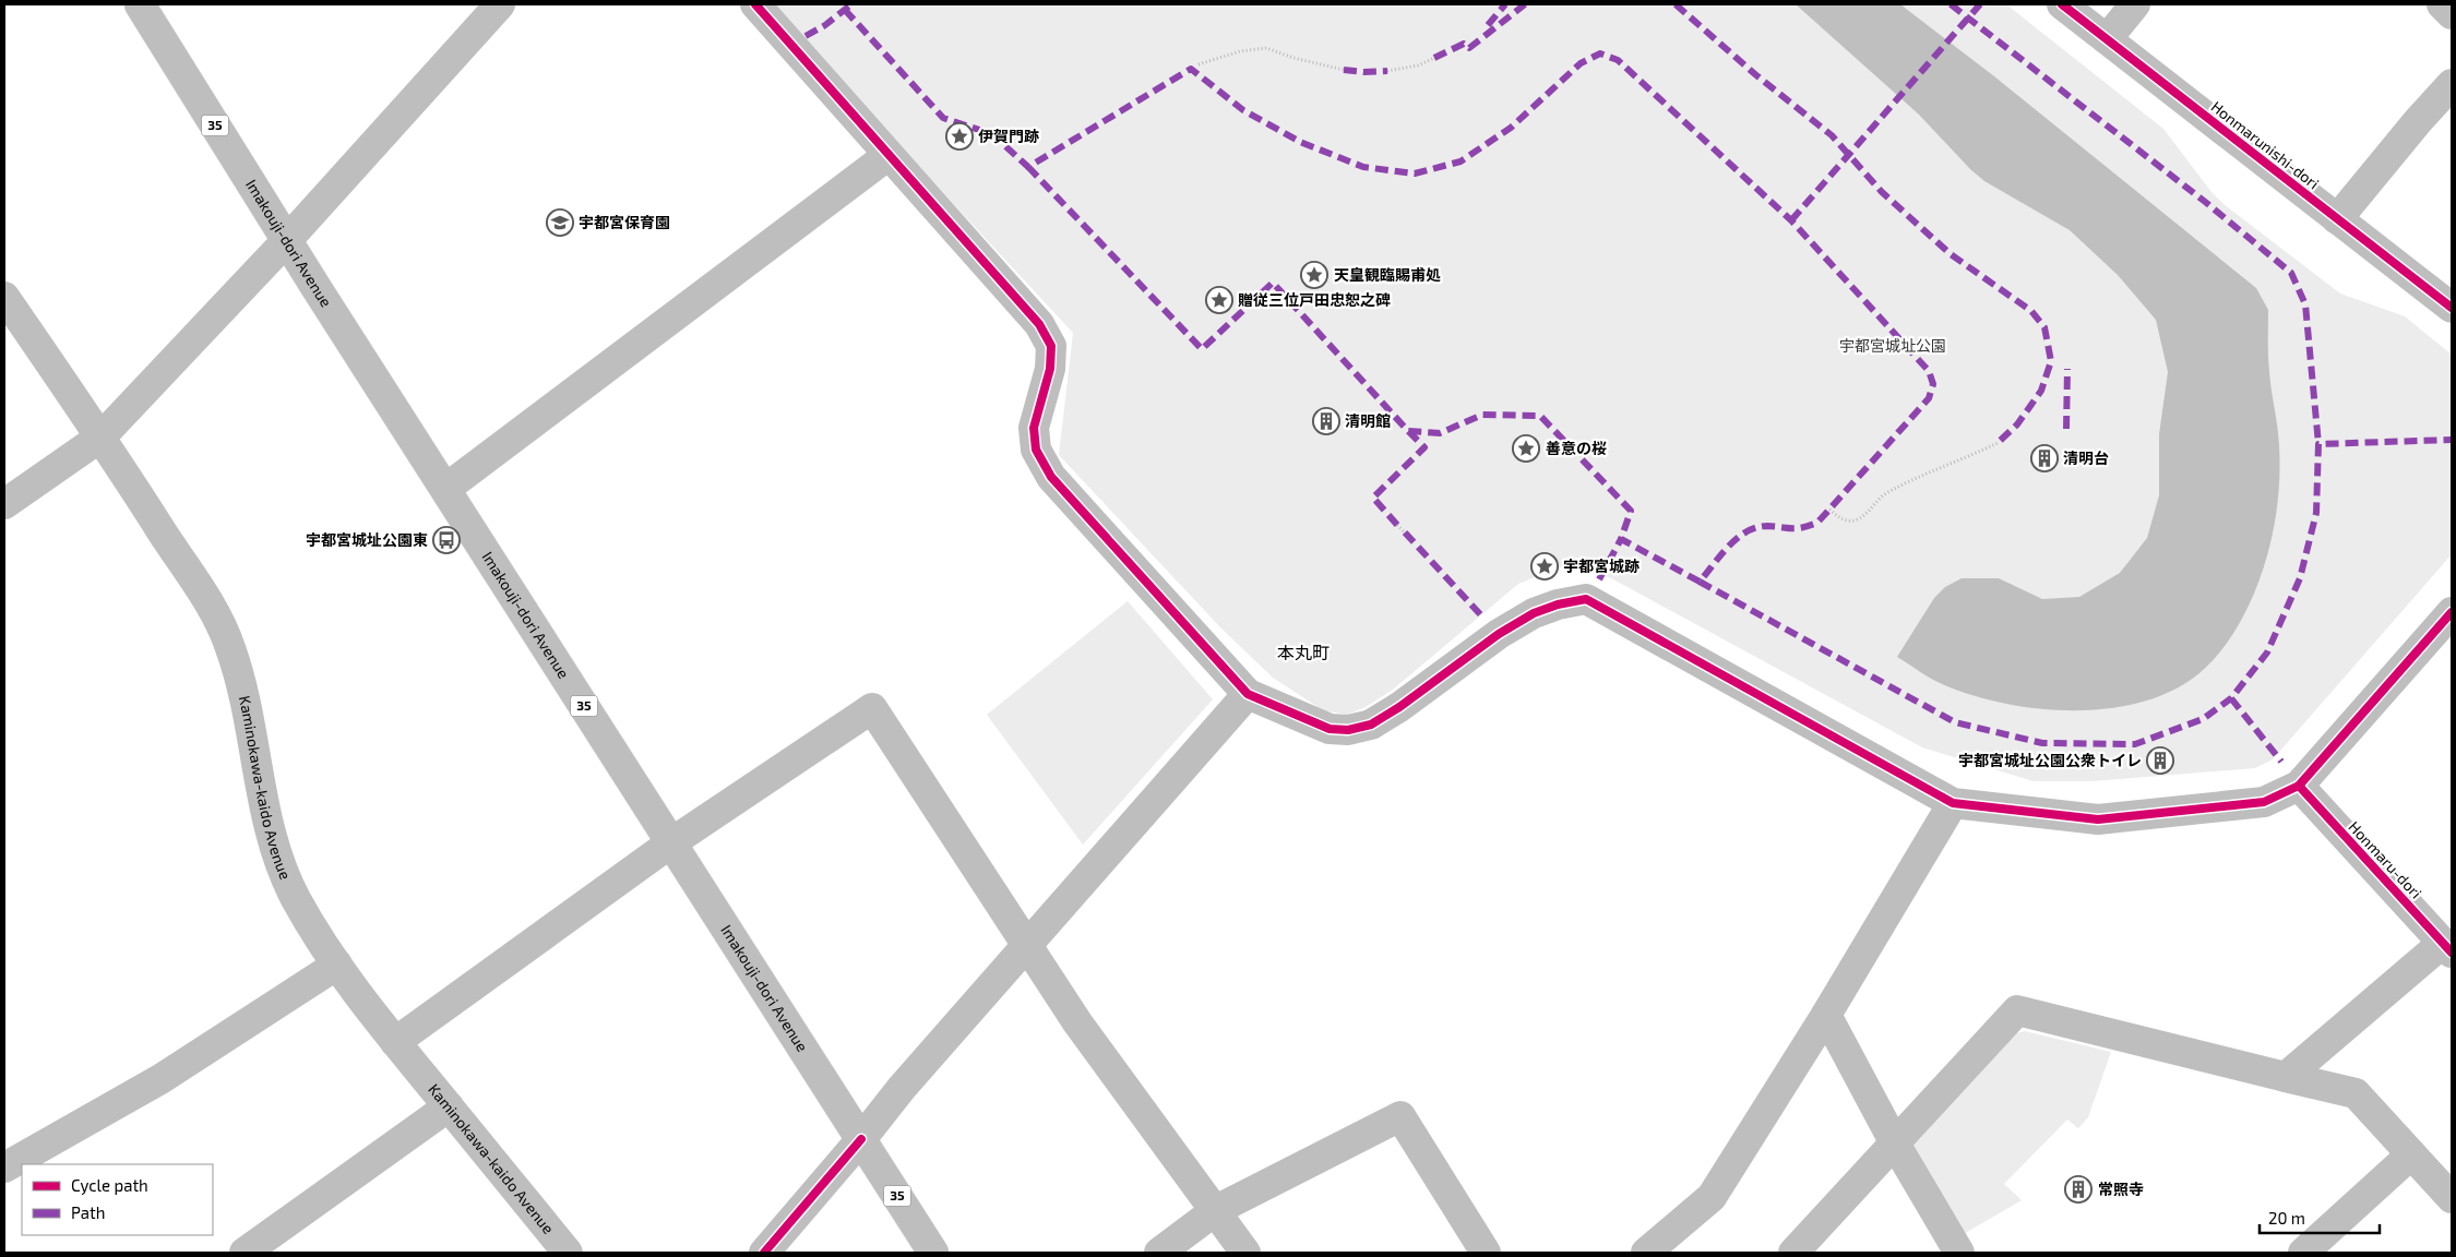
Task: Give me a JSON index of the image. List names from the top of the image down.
{
  "streets": {
    "street": [
      "35",
      "Honmarunishi-dori",
      "Imakouji-dori Avenue",
      "Kaminokawa-kaido Avenue",
      "Honmaru-dori"
    ]
  },
  "districts": ["本丸町"],
  "parks": ["宇都宮城址公園"],
  "places": {
    "place": [
      "伊賀門跡",
      "天皇観臨賜甫処",
      "贈従三位戸田忠恕之碑",
      "善意の桜",
      "宇都宮城跡"
    ],
    "school or university": ["宇都宮保育園"],
    "building": [
      "清明館",
      "清明台",
      "宇都宮城址公園公衆トイレ",
      "常照寺"
    ],
    "bus stop": ["宇都宮城址公園東"]
  },
  "legend": ["Cycle path", "Path"],
  "scale_bar": "20 m"
}
